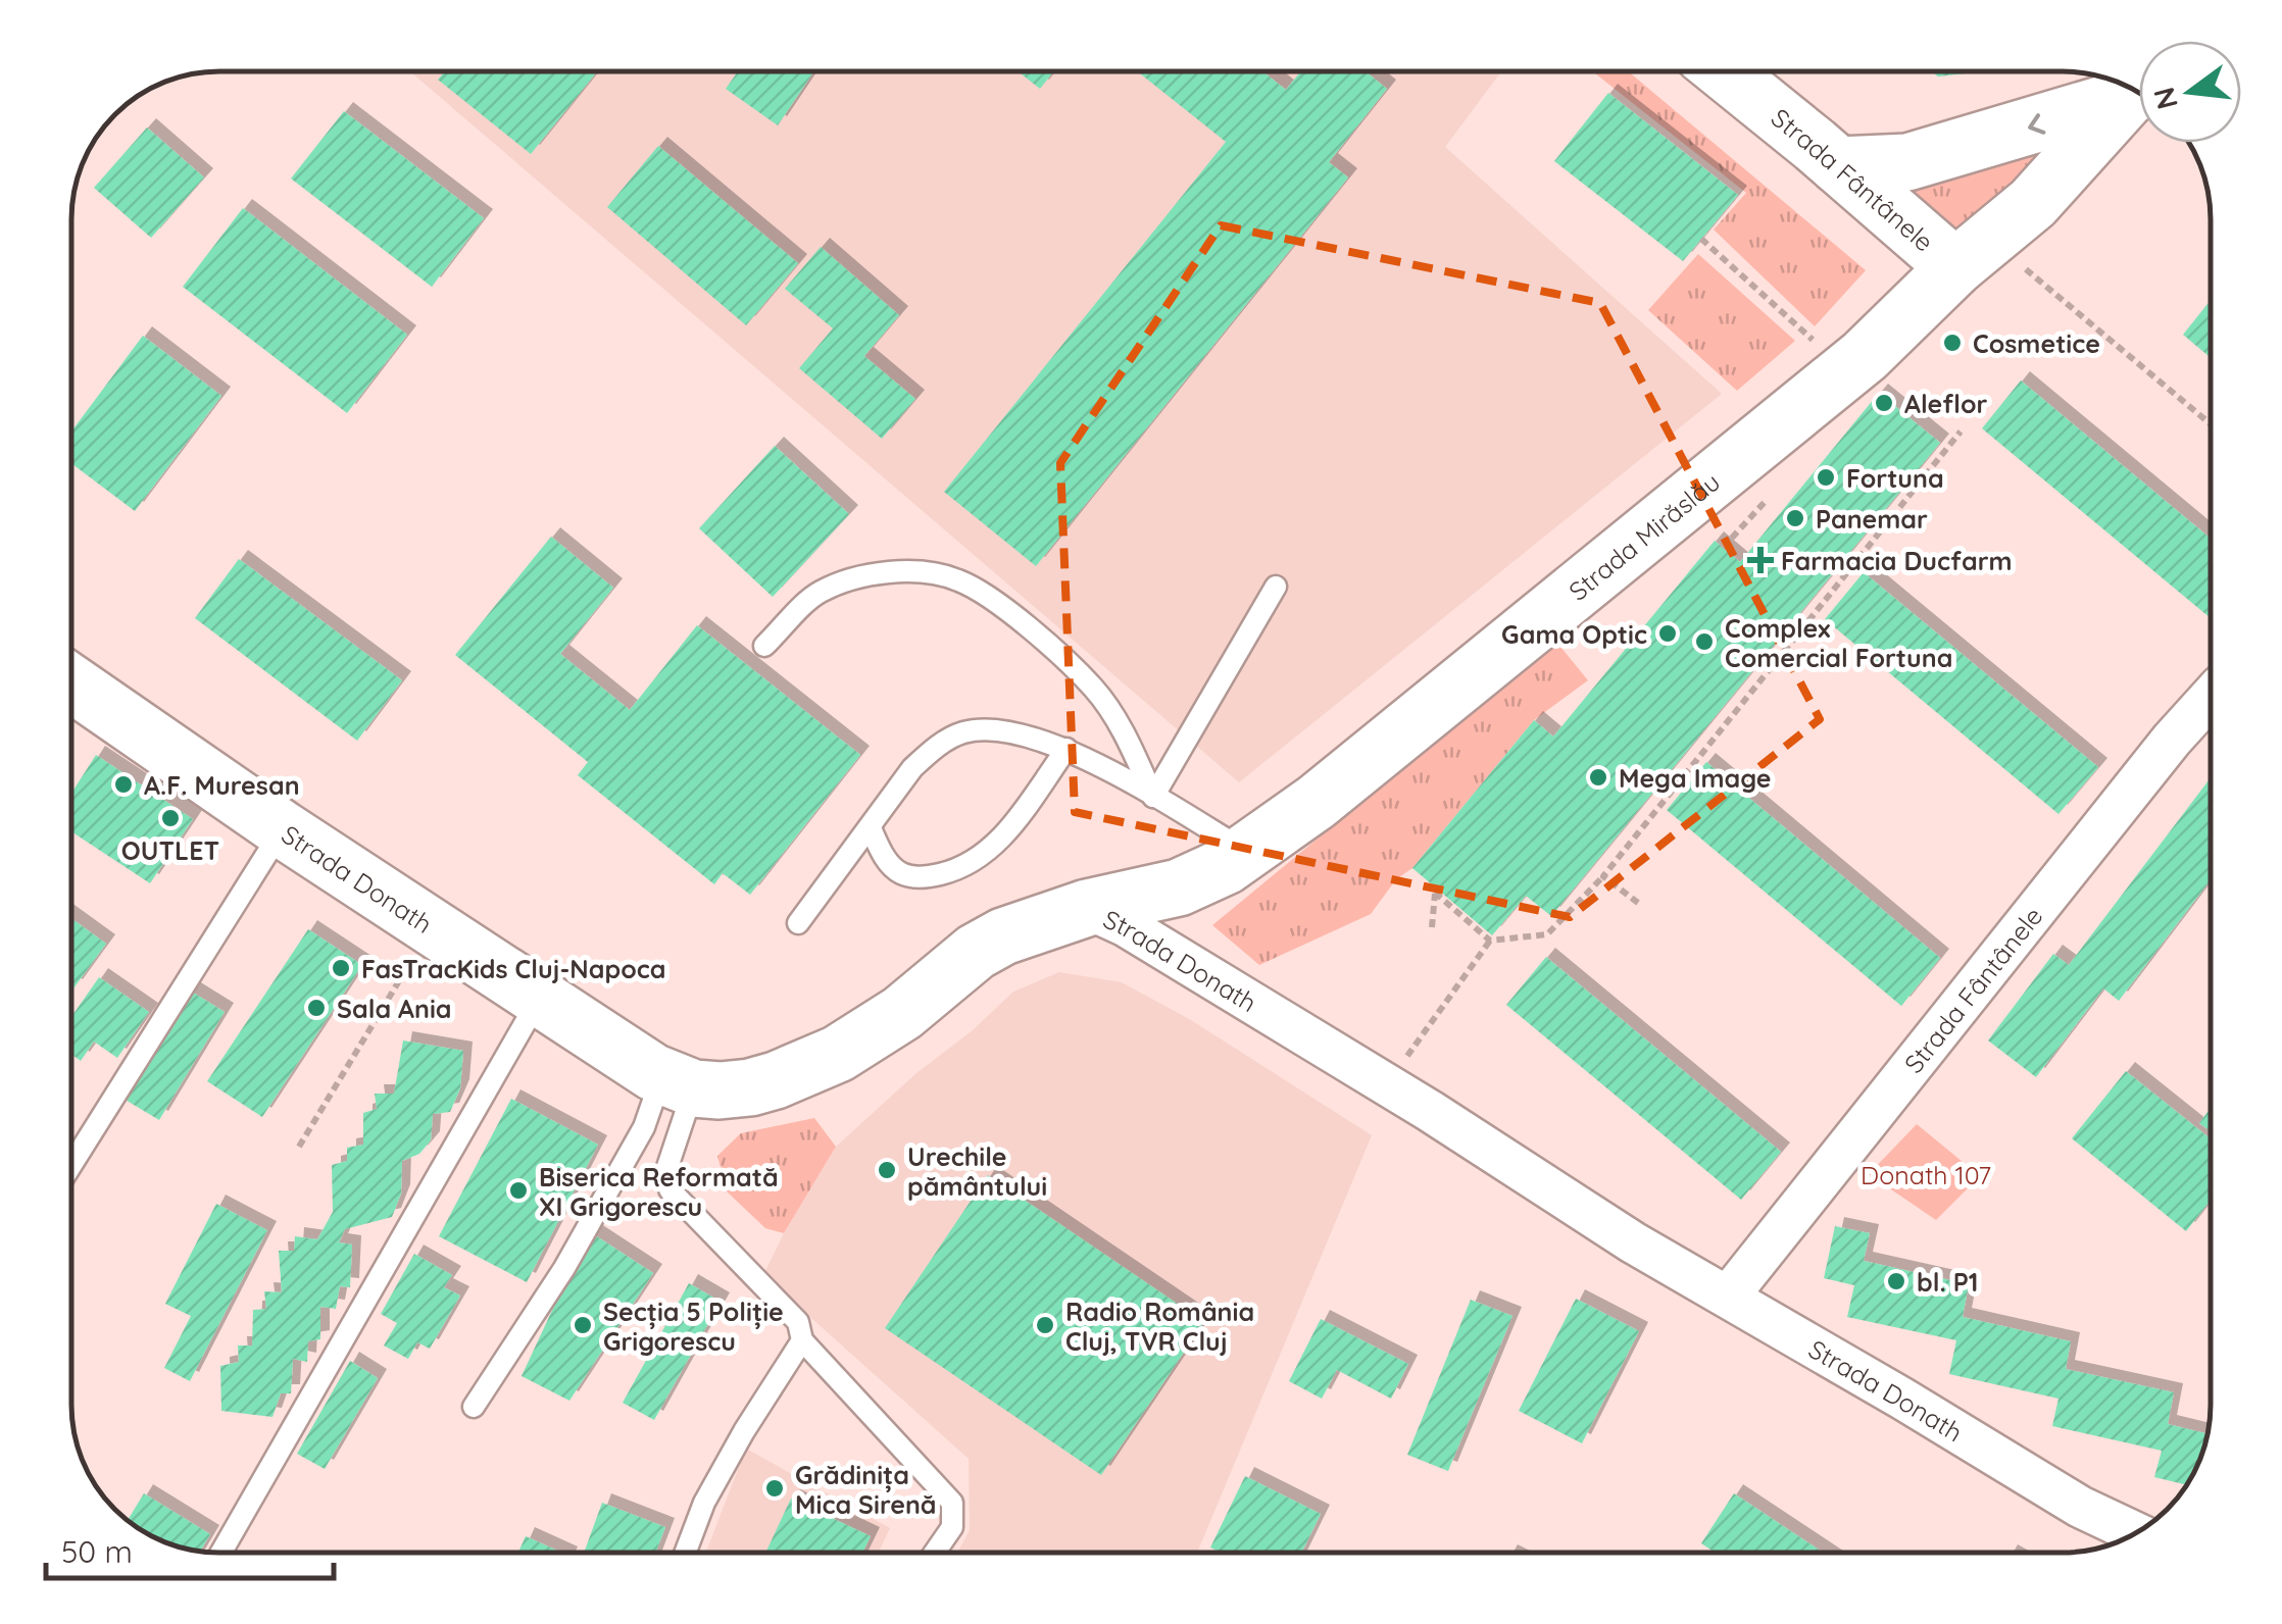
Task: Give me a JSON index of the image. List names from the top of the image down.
{
  "streets": {
    "main road": ["Strada Fântânele", "Strada Mirăslău", "Strada Donath"]
  },
  "crossings": [
    ["Strada Fântânele", "Strada Mirăslău"],
    ["Strada Fântânele", "Strada Donath"],
    ["Strada Mirăslău", "Strada Donath"]
  ],
  "parks": ["Donath 107"],
  "places": {
    "other": [
      "Cosmetice",
      "Aleflor",
      "Fortuna",
      "Panemar",
      "Gama Optic",
      "Complex Comercial Fortuna",
      "Mega Image",
      "A.F. Muresan",
      "OUTLET",
      "FasTracKids Cluj-Napoca",
      "Sala Ania",
      "Urechile pământului",
      "Biserica Reformată XI Grigorescu",
      "bl. P1",
      "Secția 5 Poliție Grigorescu",
      "Radio România Cluj, TVR Cluj",
      "Grădinița Mica Sirenă"
    ],
    "health": ["Farmacia Ducfarm"]
  },
  "scale_bar": "50 m",
  "north": "left"
}
